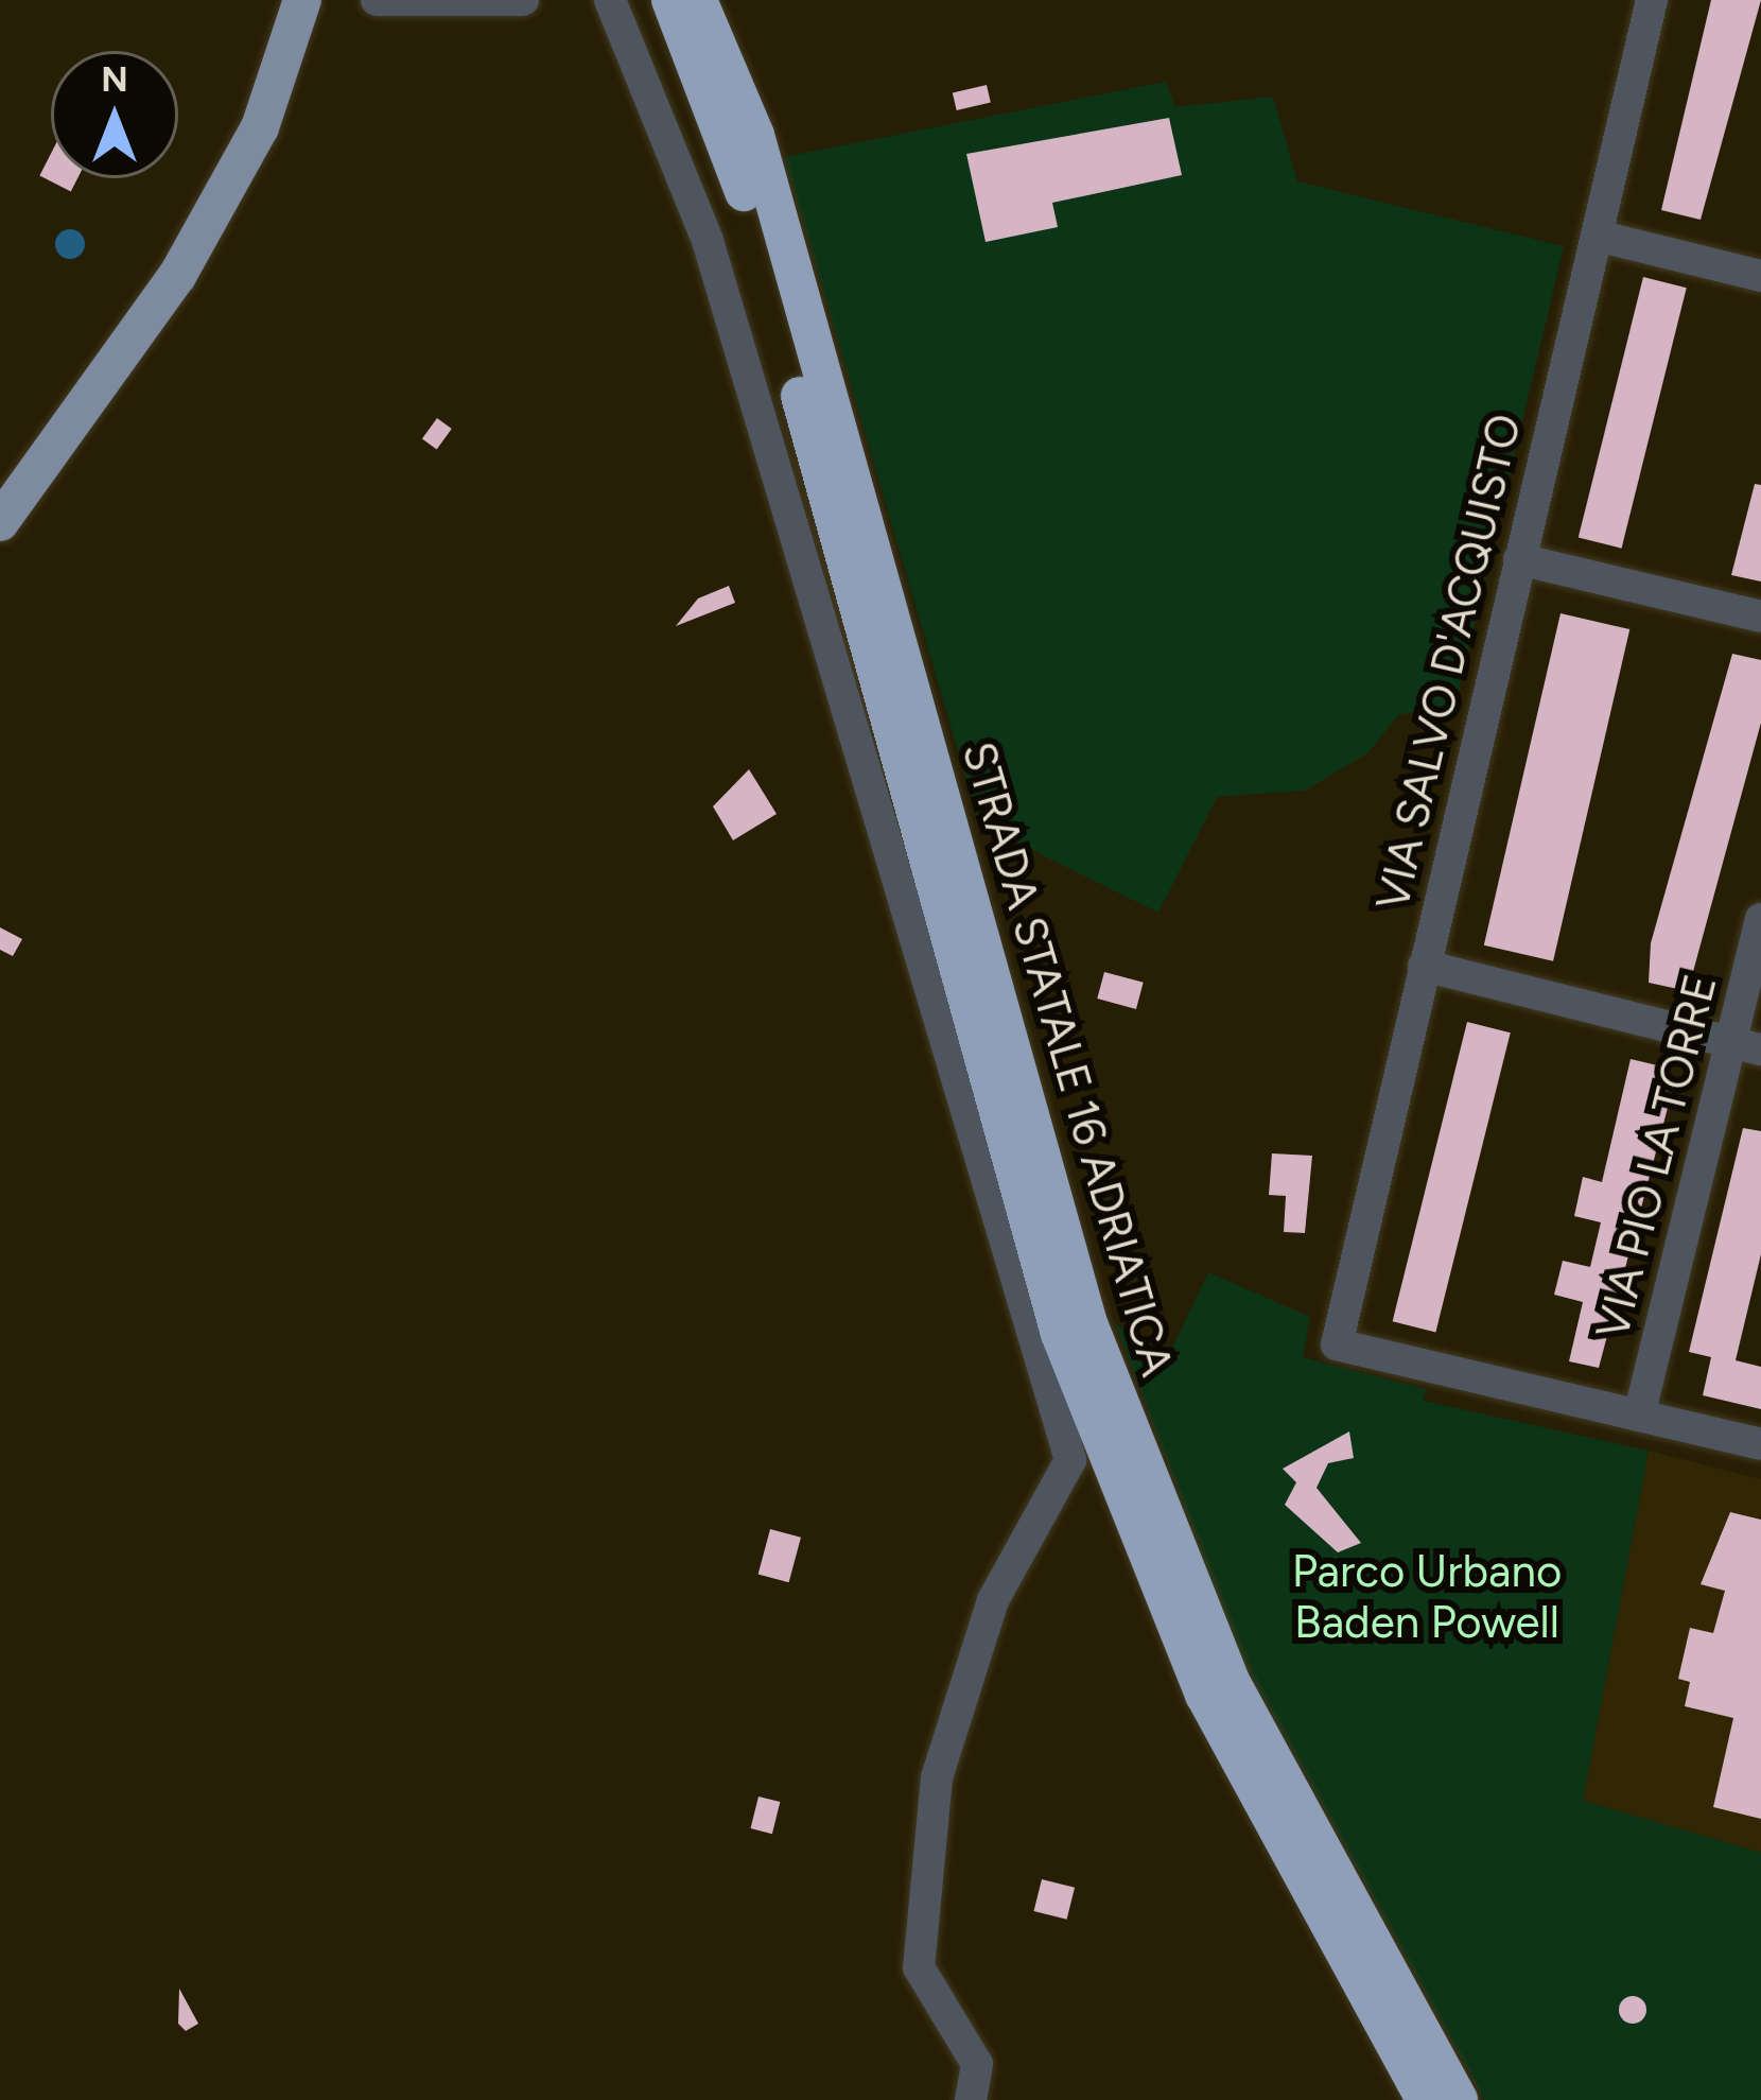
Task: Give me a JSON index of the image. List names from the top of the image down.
{
  "streets": {
    "highway": ["STRADA STATALE 16 ADRIATICA"],
    "street": ["VIA SALVO D'ACQUISTO", "VIA PIO LA TORRE"]
  },
  "crossings": [
    ["VIA SALVO D'ACQUISTO", "VIA PIO LA TORRE"]
  ],
  "parks": ["Parco Urbano Baden Powell"],
  "north": "top"
}
